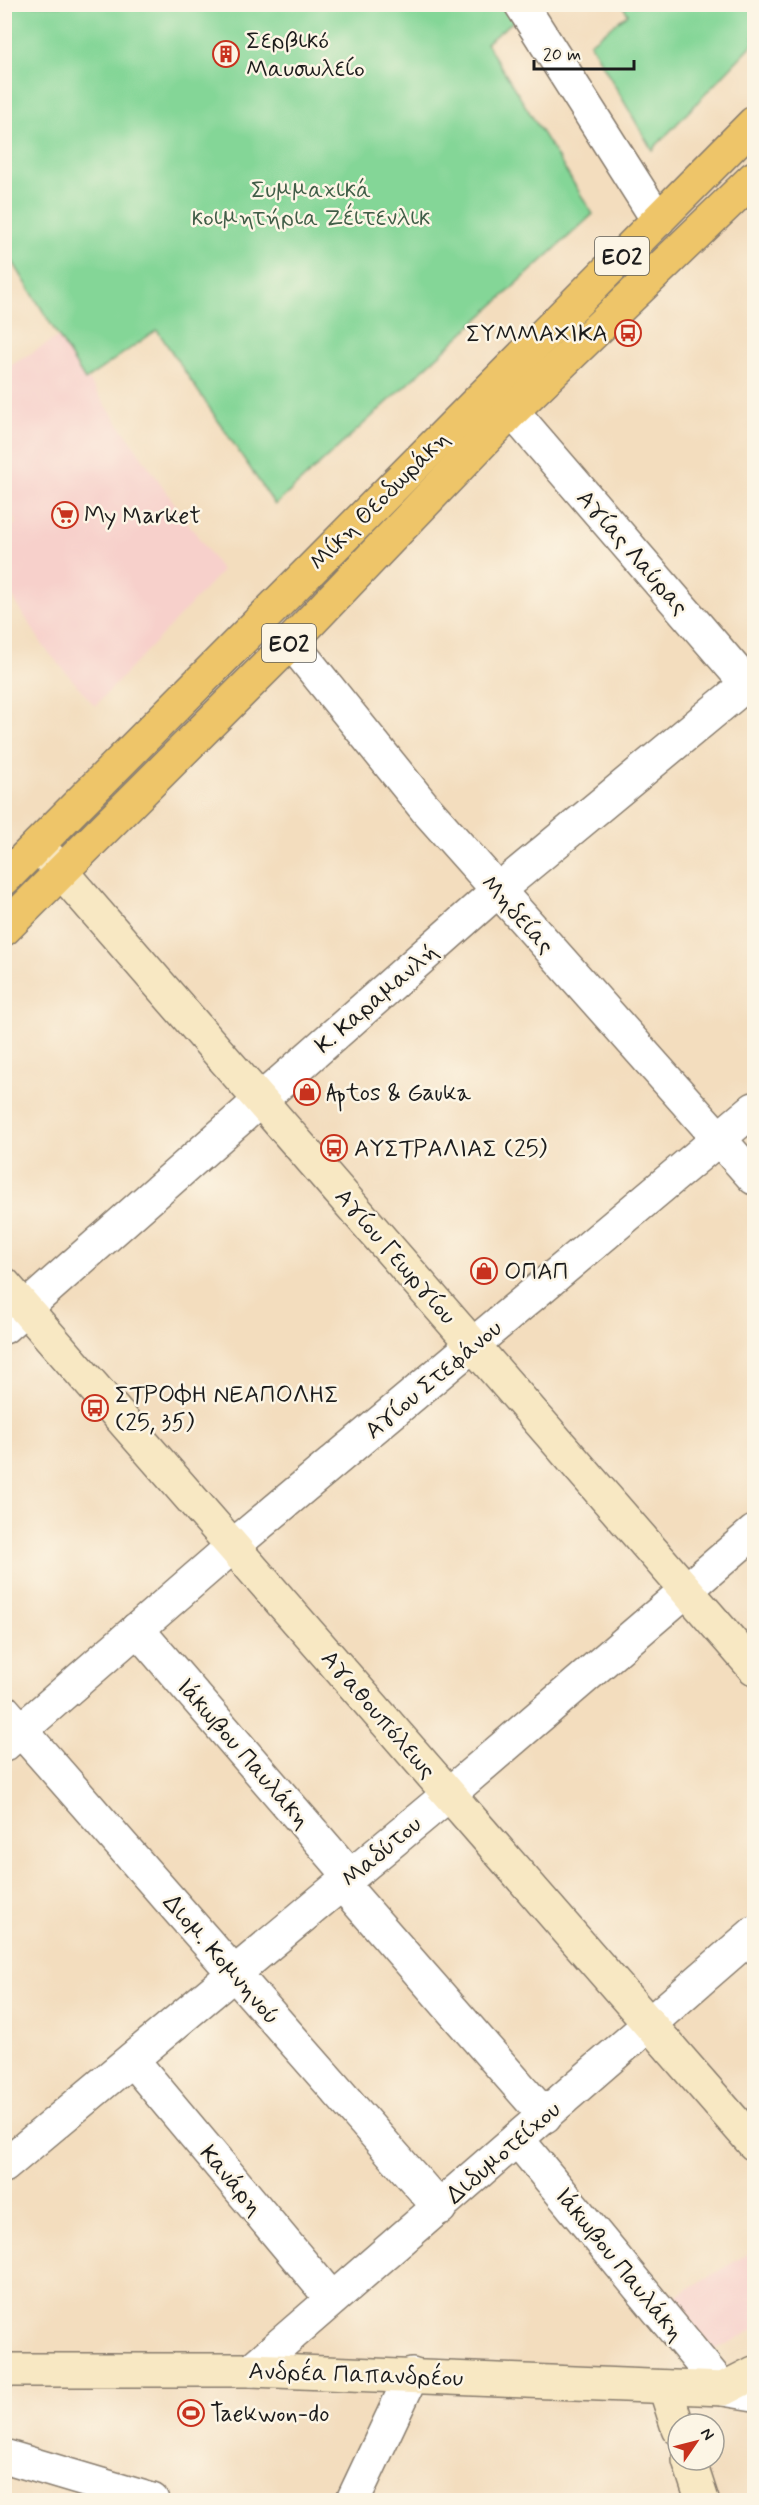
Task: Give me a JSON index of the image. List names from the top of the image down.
{
  "streets": {
    "highway": ["ΕΟ2", "Μίκη Θεοδωράκη"],
    "street": [
      "Αγίας Λαύρας",
      "Μηδείας",
      "Κ. Καραμανλή",
      "Αγίου Γεωργίου",
      "Αγίου Στεφάνου",
      "Αγαθουπόλεως",
      "Ιάκωβου Παυλάκη",
      "Μαδύτου",
      "Διομ. Κομνηνού",
      "Διδυμοτείχου",
      "Κανάρη",
      "Ανδρέα Παπανδρέου"
    ]
  },
  "crossings": [
    ["Μίκη Θεοδωράκη", "Αγίας Λαύρας"],
    ["Μίκη Θεοδωράκη", "Μηδείας"],
    ["Μίκη Θεοδωράκη", "Αγίου Γεωργίου"],
    ["Αγίας Λαύρας", "Κ. Καραμανλή"],
    ["Μηδείας", "Κ. Καραμανλή"],
    ["Μηδείας", "Αγίου Στεφάνου"],
    ["Κ. Καραμανλή", "Αγίου Γεωργίου"],
    ["Κ. Καραμανλή", "Αγαθουπόλεως"],
    ["Αγίου Γεωργίου", "Αγίου Στεφάνου"],
    ["Αγίου Γεωργίου", "Μαδύτου"],
    ["Αγίου Στεφάνου", "Αγαθουπόλεως"],
    ["Αγίου Στεφάνου", "Ιάκωβου Παυλάκη"],
    ["Αγίου Στεφάνου", "Διομ. Κομνηνού"],
    ["Αγαθουπόλεως", "Μαδύτου"],
    ["Αγαθουπόλεως", "Διδυμοτείχου"],
    ["Ιάκωβου Παυλάκη", "Μαδύτου"],
    ["Ιάκωβου Παυλάκη", "Διδυμοτείχου"],
    ["Ιάκωβου Παυλάκη", "Ανδρέα Παπανδρέου"],
    ["Μαδύτου", "Διομ. Κομνηνού"],
    ["Μαδύτου", "Κανάρη"],
    ["Διομ. Κομνηνού", "Διδυμοτείχου"],
    ["Διδυμοτείχου", "Κανάρη"],
    ["Διδυμοτείχου", "Ανδρέα Παπανδρέου"]
  ],
  "parks": ["Συμμαχικά κοιμητήρια Ζέιτενλικ"],
  "places": {
    "building": ["Σερβικό Μαυσωλείο"],
    "bus stop": ["ΣΥΜΜΑΧΙΚΑ", "ΑΥΣΤΡΑΛΙΑΣ (25)", "ΣΤΡΟΦΗ ΝΕΑΠΟΛΗΣ (25, 35)"],
    "supermarket": ["My Market"],
    "shop": ["Aptos & Gauka", "ΟΠΑΠ"],
    "sports": ["Taekwon-do"]
  },
  "scale_bar": "20 m",
  "north": "top right"
}
